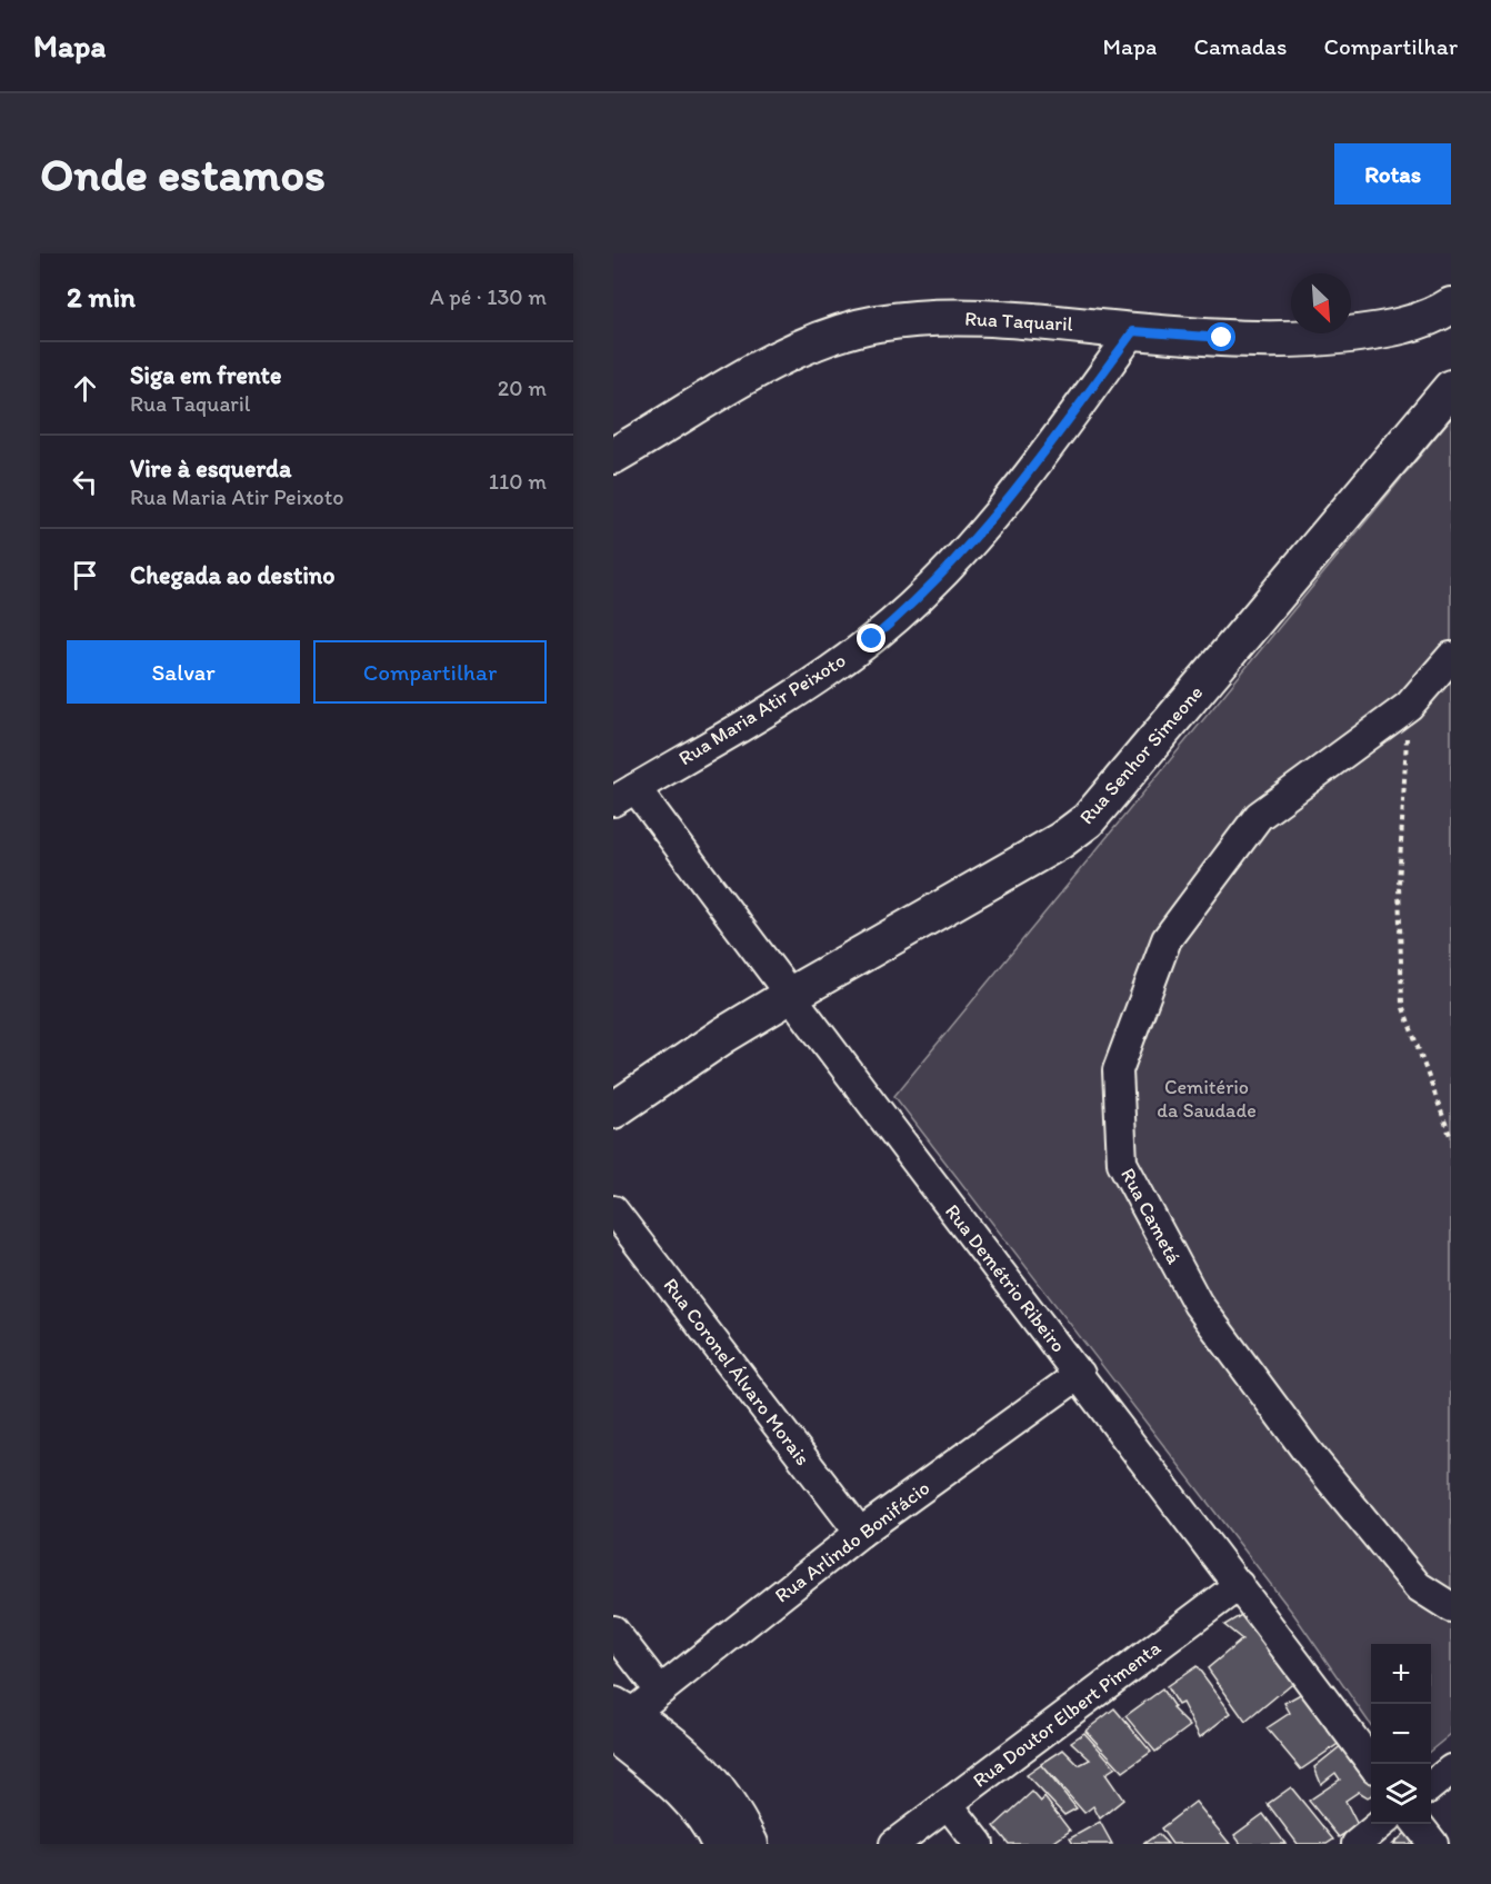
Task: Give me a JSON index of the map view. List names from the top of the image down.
{
  "streets": {
    "street": [
      "Rua Taquaril",
      "Rua Maria Atir Peixoto",
      "Rua Senhor Simeone",
      "Rua Cametá",
      "Rua Demétrio Ribeiro",
      "Rua Coronel Álvaro Morais",
      "Rua Arlindo Bonifácio",
      "Rua Doutor Elbert Pimenta"
    ]
  },
  "crossings": [
    ["Rua Taquaril", "Rua Maria Atir Peixoto"],
    ["Rua Maria Atir Peixoto", "Rua Demétrio Ribeiro"],
    ["Rua Senhor Simeone", "Rua Demétrio Ribeiro"],
    ["Rua Demétrio Ribeiro", "Rua Arlindo Bonifácio"],
    ["Rua Demétrio Ribeiro", "Rua Doutor Elbert Pimenta"],
    ["Rua Coronel Álvaro Morais", "Rua Arlindo Bonifácio"]
  ],
  "parks": ["Cemitério da Saudade"],
  "north": "bottom right",
  "page": {
    "header": "Mapa",
    "nav": ["Mapa", "Camadas", "Compartilhar"],
    "buttons": [
      "Rotas",
      ["Salvar", "Compartilhar"]
    ],
    "title": "Onde estamos",
    "heading": ["2 min", "A pé · 130 m"],
    "list": [
      ["Siga em frente", "Rua Taquaril", "20 m"],
      ["Vire à esquerda", "Rua Maria Atir Peixoto", "110 m"],
      "Chegada ao destino"
    ],
    "map_buttons": ["+", "−"]
  }
}
